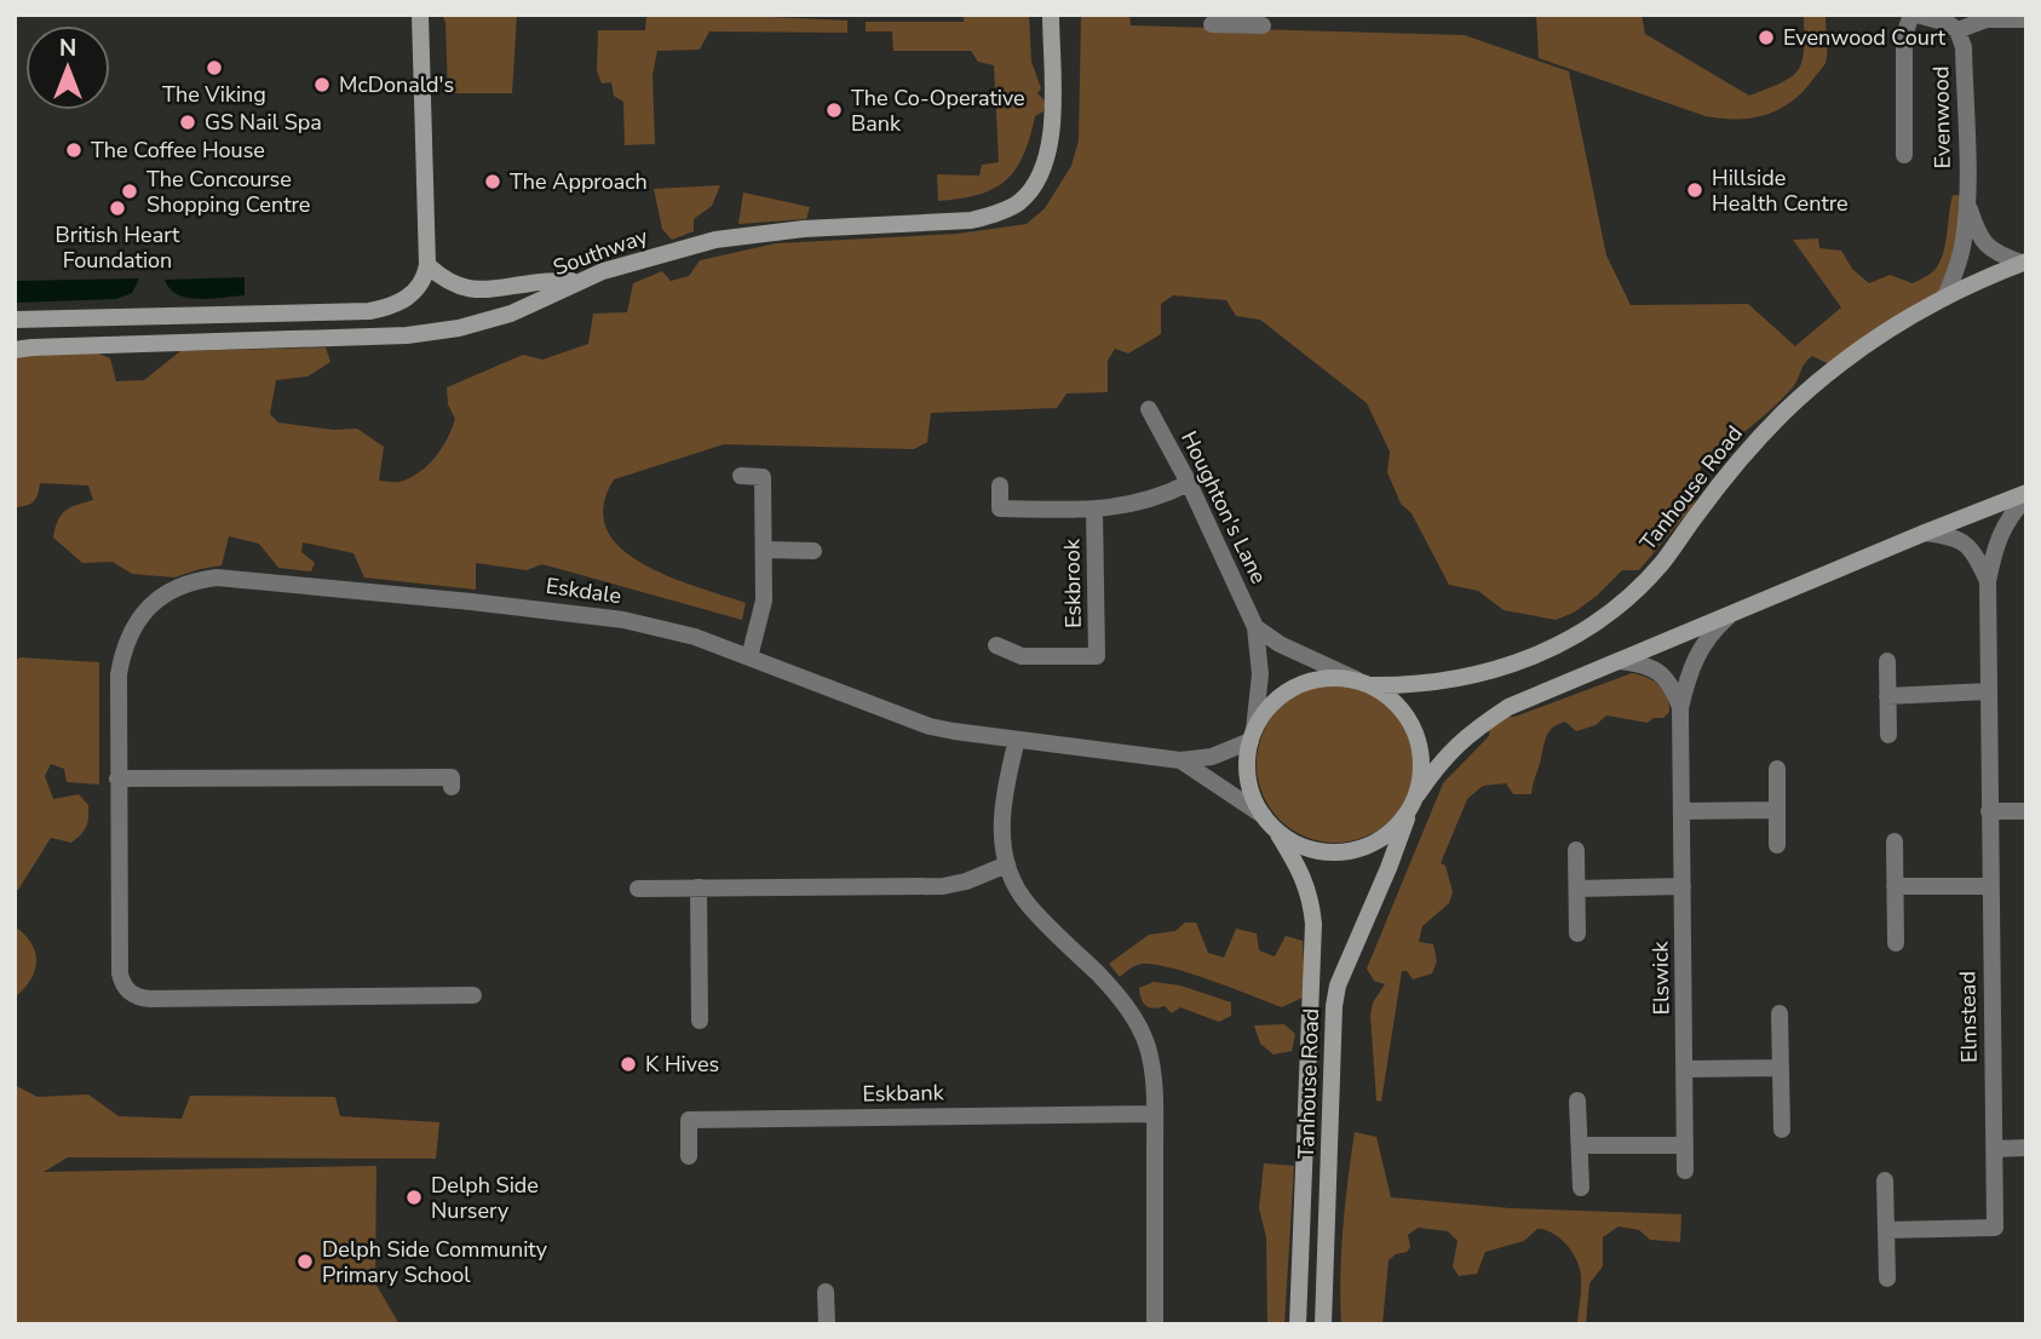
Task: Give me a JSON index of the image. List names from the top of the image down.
{
  "streets": {
    "street": [
      "Evenwood",
      "Southway",
      "Tanhouse Road",
      "Houghton's Lane",
      "Eskbrook",
      "Eskdale",
      "Elswick",
      "Elmstead",
      "Eskbank"
    ]
  },
  "crossings": [
    ["Evenwood", "Tanhouse Road"],
    ["Tanhouse Road", "Houghton's Lane"],
    ["Tanhouse Road", "Eskdale"],
    ["Tanhouse Road", "Elswick"],
    ["Tanhouse Road", "Elmstead"],
    ["Houghton's Lane", "Eskbrook"],
    ["Houghton's Lane", "Eskdale"]
  ],
  "places": [
    "Evenwood Court",
    "The Viking",
    "McDonald's",
    "The Co-Operative Bank",
    "GS Nail Spa",
    "The Coffee House",
    "The Approach",
    "Hillside Health Centre",
    "The Concourse Shopping Centre",
    "British Heart Foundation",
    "K Hives",
    "Delph Side Nursery",
    "Delph Side Community Primary School"
  ],
  "north": "top"
}
